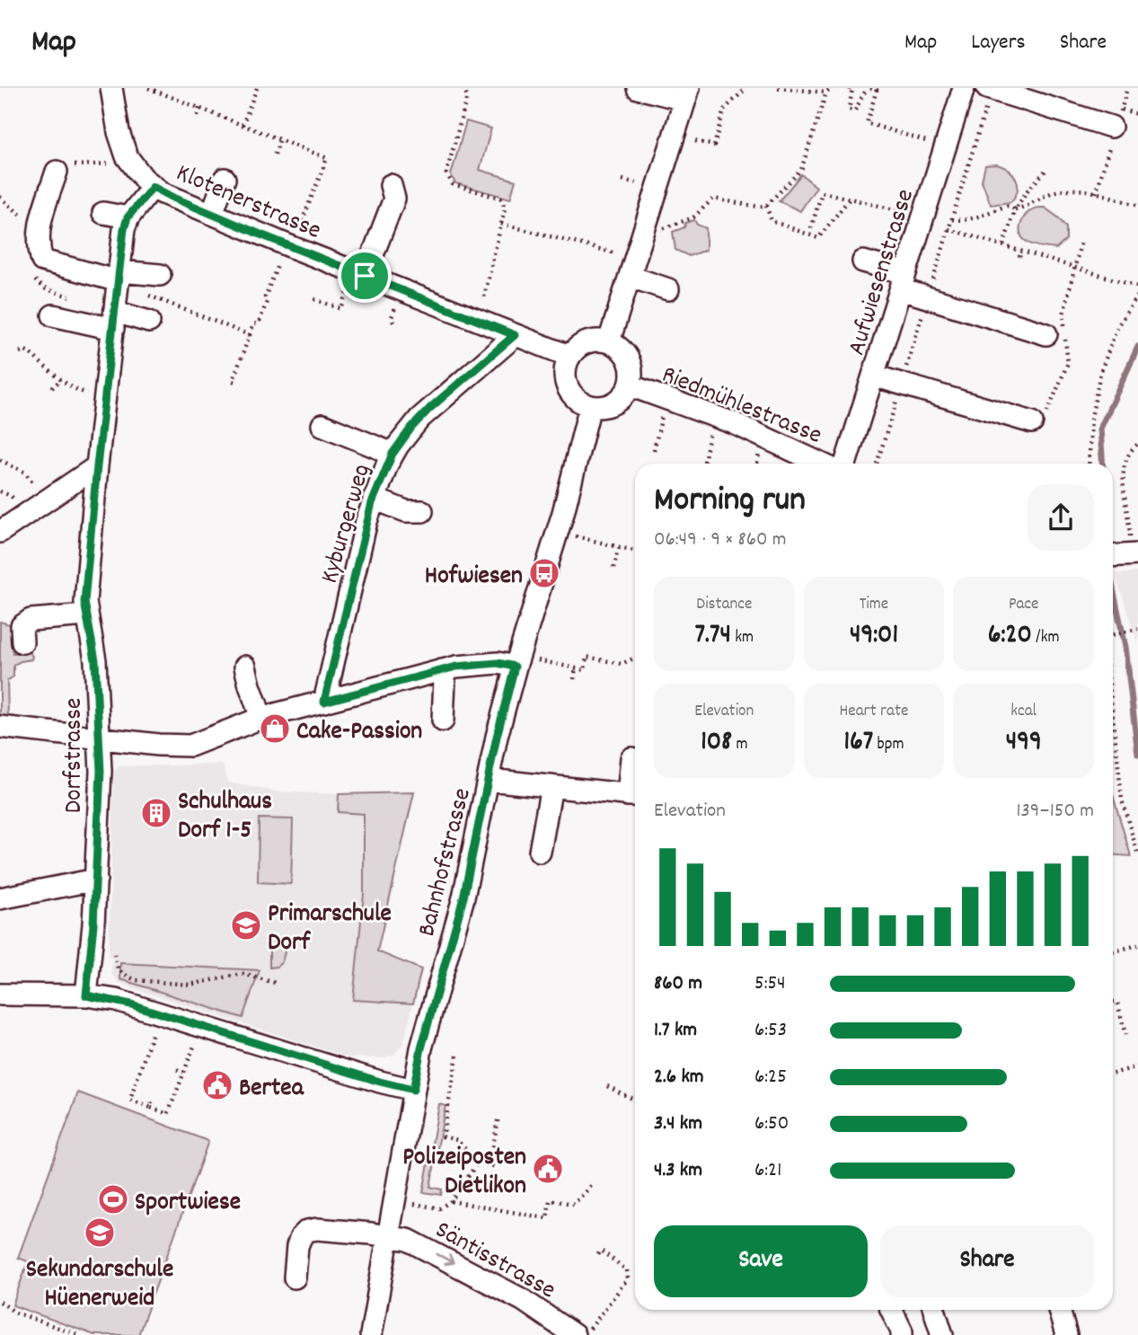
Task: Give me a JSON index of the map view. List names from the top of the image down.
{
  "streets": {
    "street": [
      "Klotenerstrasse",
      "Aufwiesenstrasse",
      "Riedmühlestrasse",
      "Kyburgerweg",
      "Dorfstrasse",
      "Bahnhofstrasse",
      "Säntisstrasse"
    ]
  },
  "crossings": [
    ["Klotenerstrasse", "Riedmühlestrasse"],
    ["Klotenerstrasse", "Kyburgerweg"],
    ["Klotenerstrasse", "Dorfstrasse"],
    ["Klotenerstrasse", "Bahnhofstrasse"],
    ["Riedmühlestrasse", "Bahnhofstrasse"],
    ["Bahnhofstrasse", "Säntisstrasse"]
  ],
  "one_way": ["Säntisstrasse"],
  "places": {
    "bus stop": ["Hofwiesen"],
    "shop": ["Cake-Passion"],
    "building": ["Schulhaus Dorf 1-5"],
    "school or university": ["Primarschule Dorf", "Sekundarschule Hüenerweid"],
    "public building": ["Bertea", "Polizeiposten Dietlikon"],
    "sports": ["Sportwiese"]
  },
  "page": {
    "header": "Map",
    "nav": ["Map", "Layers", "Share"],
    "heading": ["Morning run", "06:49 · 9 × 860 m"],
    "stats": [
      ["Distance", "7.74 km"],
      ["Time", "49:01"],
      ["Pace", "6:20 /km"],
      ["Elevation", "108 m"],
      ["Heart rate", "167 bpm"],
      ["kcal", "499"]
    ],
    "chart": ["Elevation", "139–150 m"],
    "list": [
      {
        "name": "860 m",
        "note": "5:54"
      },
      {
        "name": "1.7 km",
        "note": "6:53"
      },
      {
        "name": "2.6 km",
        "note": "6:25"
      },
      {
        "name": "3.4 km",
        "note": "6:50"
      },
      {
        "name": "4.3 km",
        "note": "6:21"
      }
    ],
    "buttons": ["Save", "Share"]
  }
}
